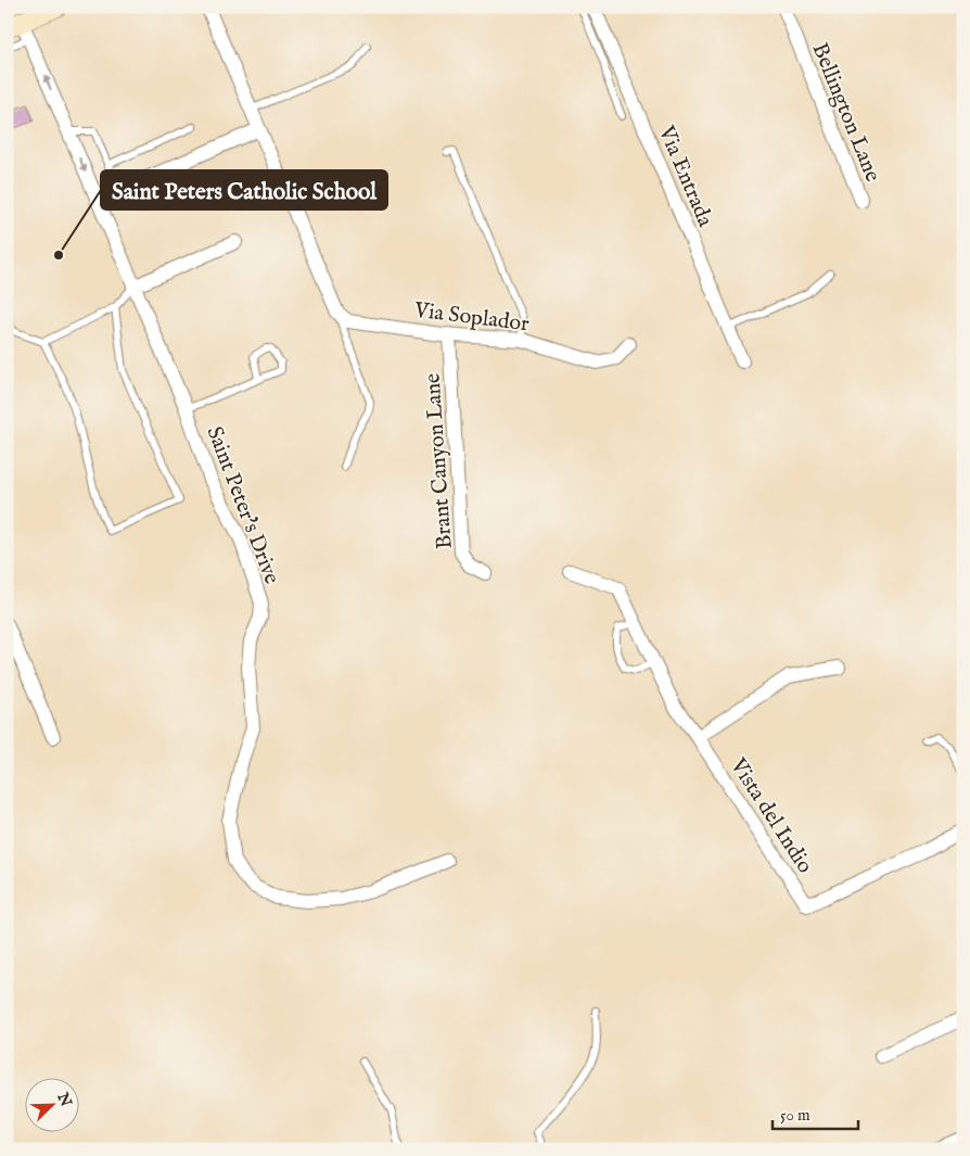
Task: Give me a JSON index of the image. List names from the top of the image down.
{
  "streets": {
    "street": [
      "Bellington Lane",
      "Via Entrada",
      "Via Soplador",
      "Brant Canyon Lane",
      "Saint Peter's Drive",
      "Vista del Indio"
    ]
  },
  "crossings": [
    ["Via Soplador", "Brant Canyon Lane"]
  ],
  "places": ["Saint Peters Catholic School"],
  "scale_bar": "50 m",
  "north": "top right"
}
